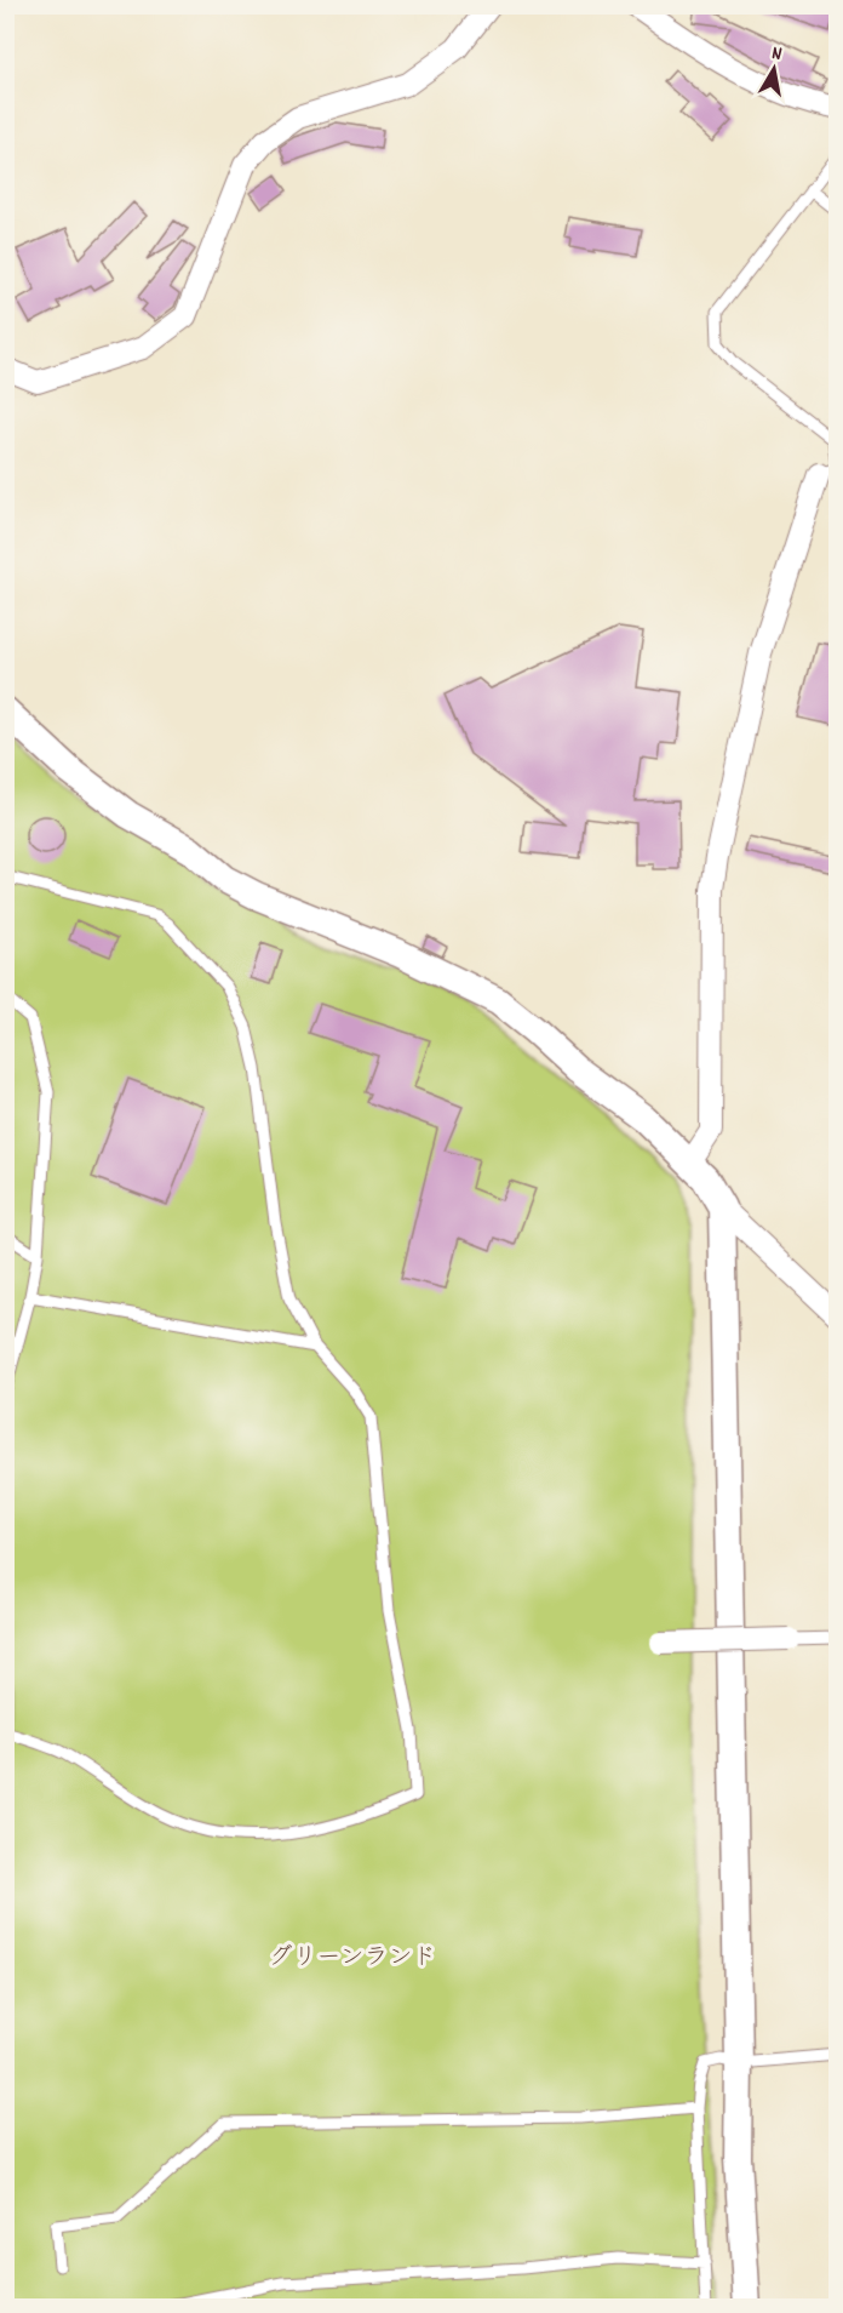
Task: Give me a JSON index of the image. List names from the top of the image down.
{
  "parks": ["グリーンランド"],
  "north": "top"
}
